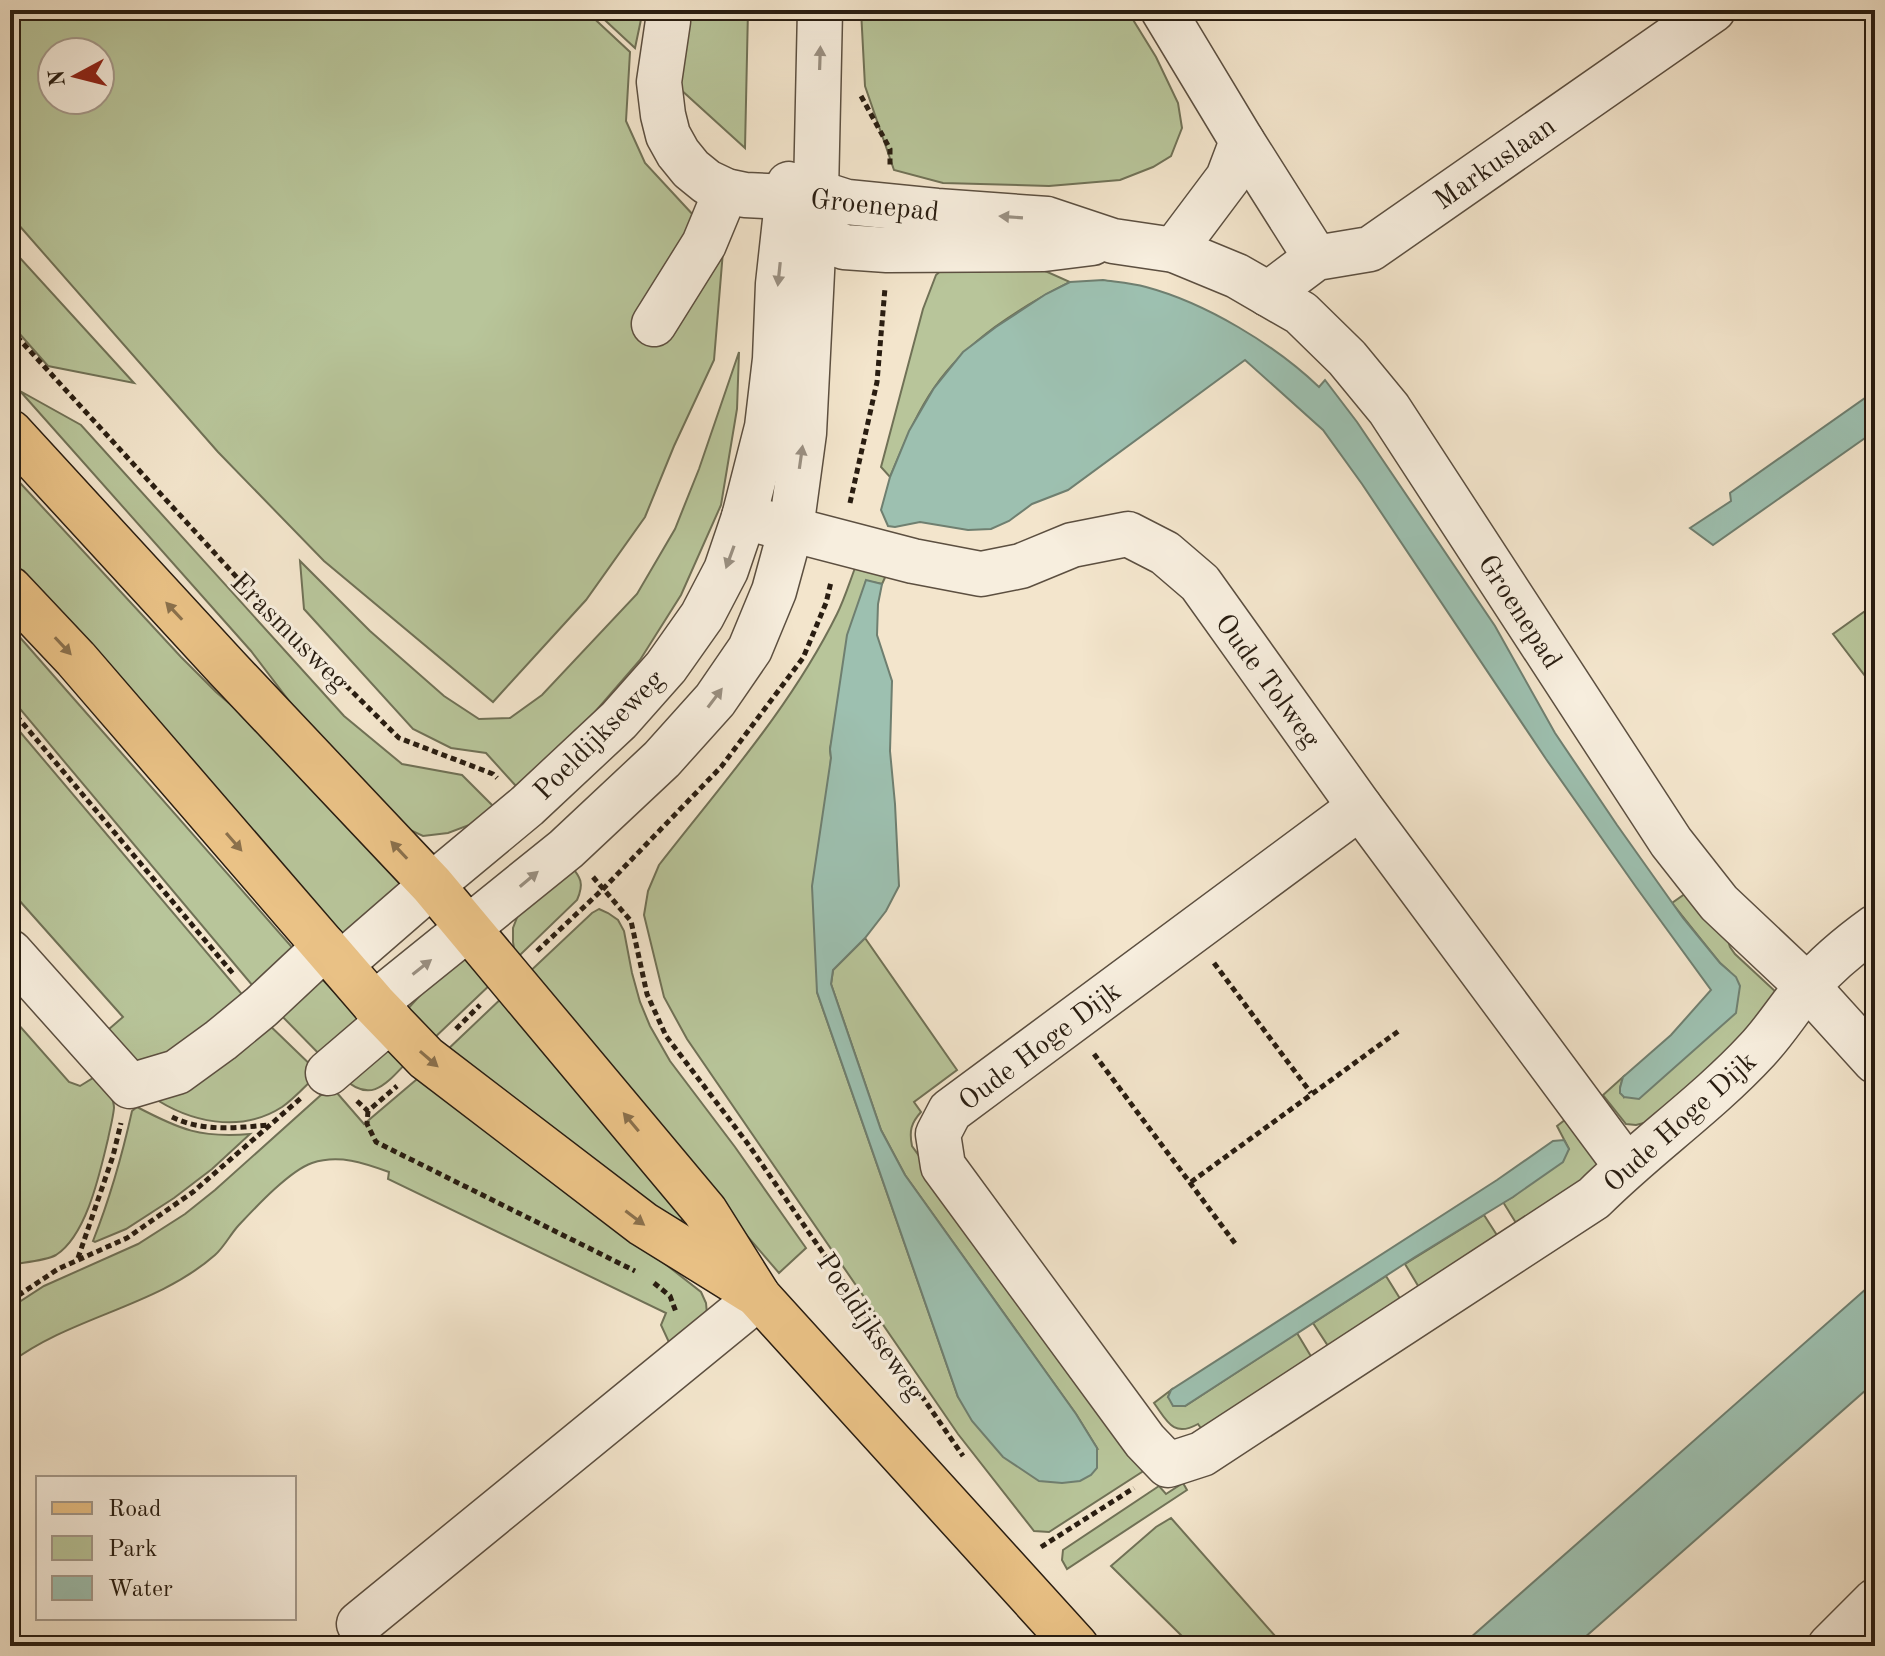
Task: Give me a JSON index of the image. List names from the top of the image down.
{
  "streets": {
    "main road": ["Poeldijkseweg"],
    "street": [
      "Markuslaan",
      "Groenepad",
      "Oude Tolweg",
      "Oude Hoge Dijk"
    ],
    "path": ["Erasmusweg"]
  },
  "crossings": [
    ["Markuslaan", "Groenepad"],
    ["Groenepad", "Poeldijkseweg"],
    ["Groenepad", "Oude Hoge Dijk"],
    ["Erasmusweg", "Poeldijkseweg"],
    ["Oude Tolweg", "Poeldijkseweg"],
    ["Oude Tolweg", "Oude Hoge Dijk"]
  ],
  "legend": ["Road", "Park", "Water"],
  "north": "left"
}
